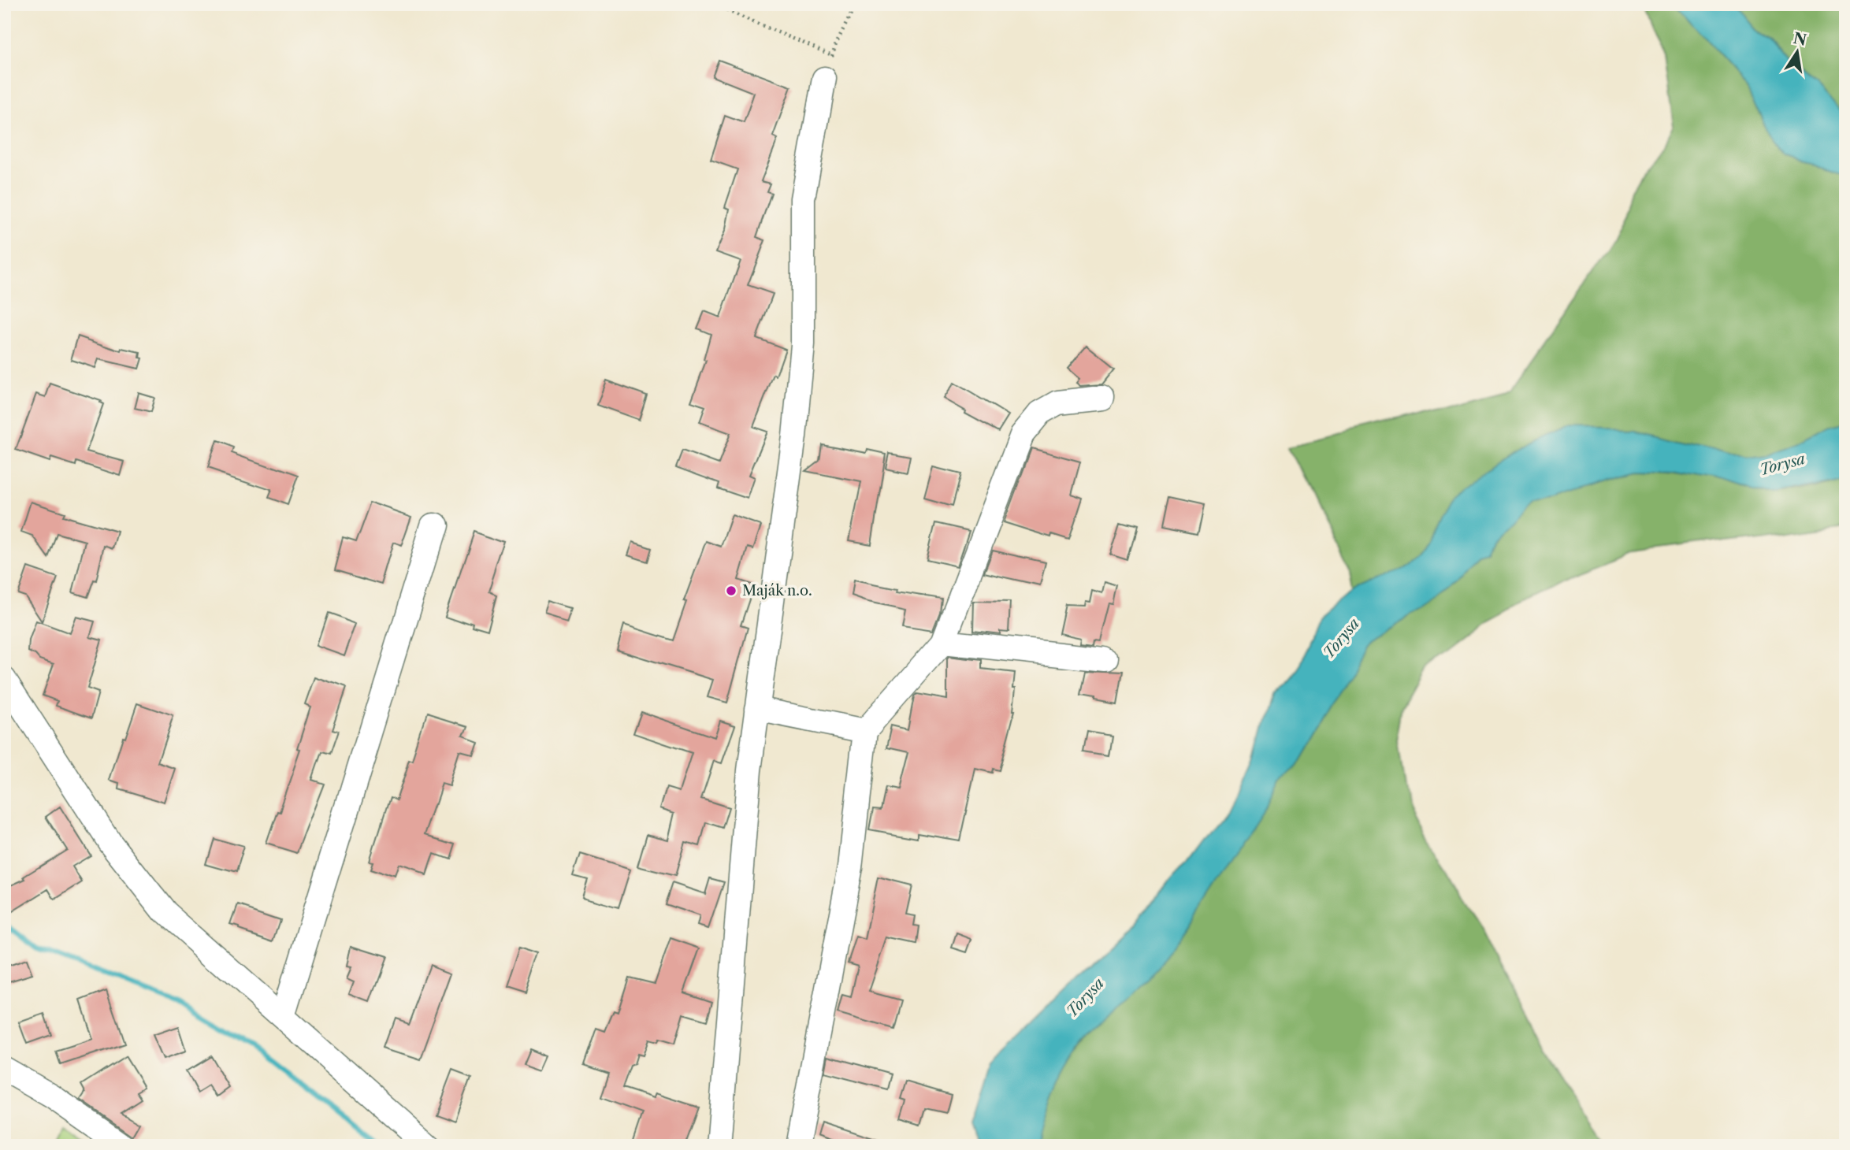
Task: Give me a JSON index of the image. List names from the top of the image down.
{
  "water": ["Torysa"],
  "places": ["Maják n.o."],
  "north": "top"
}
